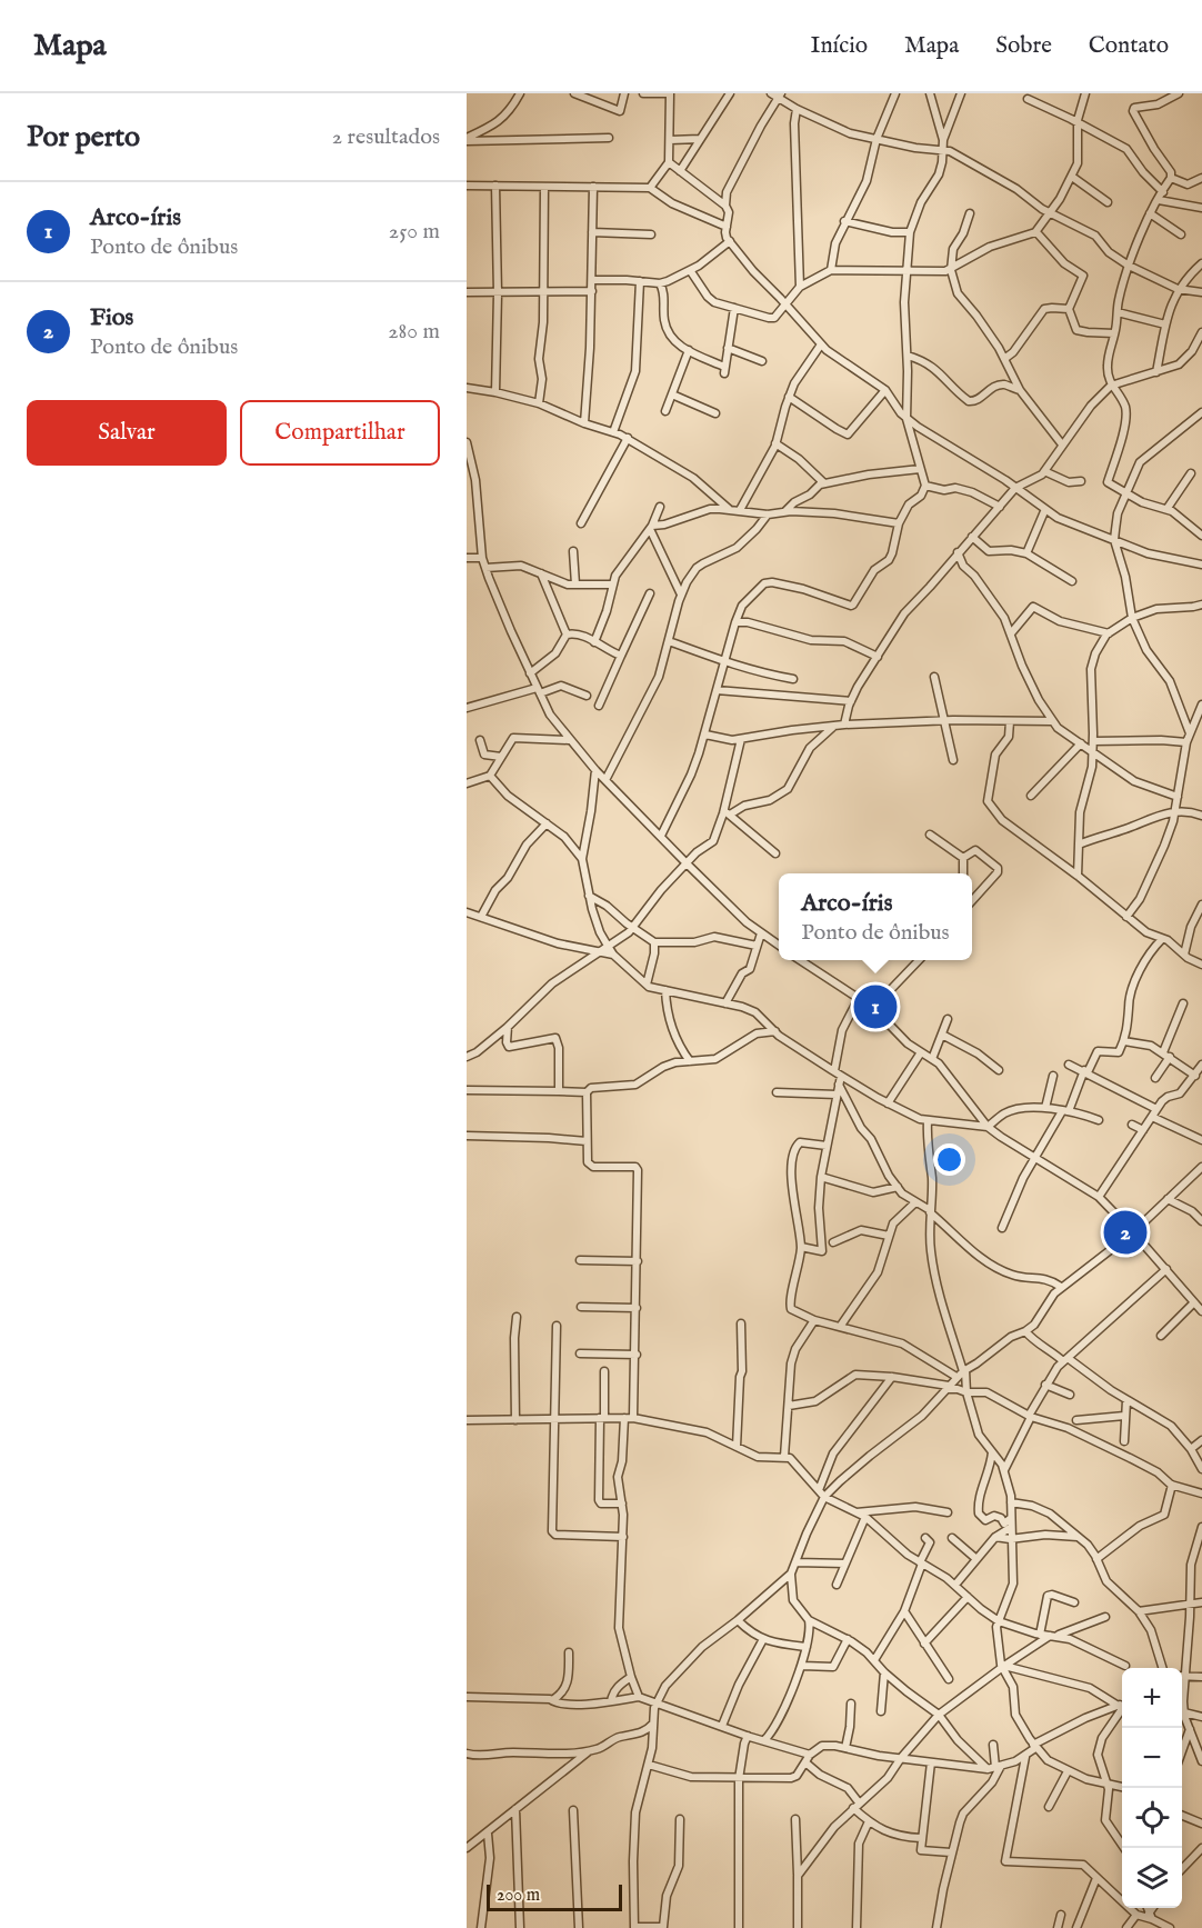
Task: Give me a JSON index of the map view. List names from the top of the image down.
{
  "scale_bar": "200 m",
  "page": {
    "header": "Mapa",
    "nav": [
      "Início",
      "Mapa",
      "Sobre",
      "Contato"
    ],
    "heading": ["Por perto", "2 resultados"],
    "list": [
      {
        "mark": "1",
        "name": "Arco-íris",
        "note": "Ponto de ônibus",
        "value": "250 m"
      },
      {
        "mark": "2",
        "name": "Fios",
        "note": "Ponto de ônibus",
        "value": "280 m"
      }
    ],
    "buttons": ["Salvar", "Compartilhar"],
    "popup": ["Arco-íris", "Ponto de ônibus"],
    "pins": ["1", "2"],
    "map_buttons": ["+", "−"],
    "scale": "200 m"
  }
}
